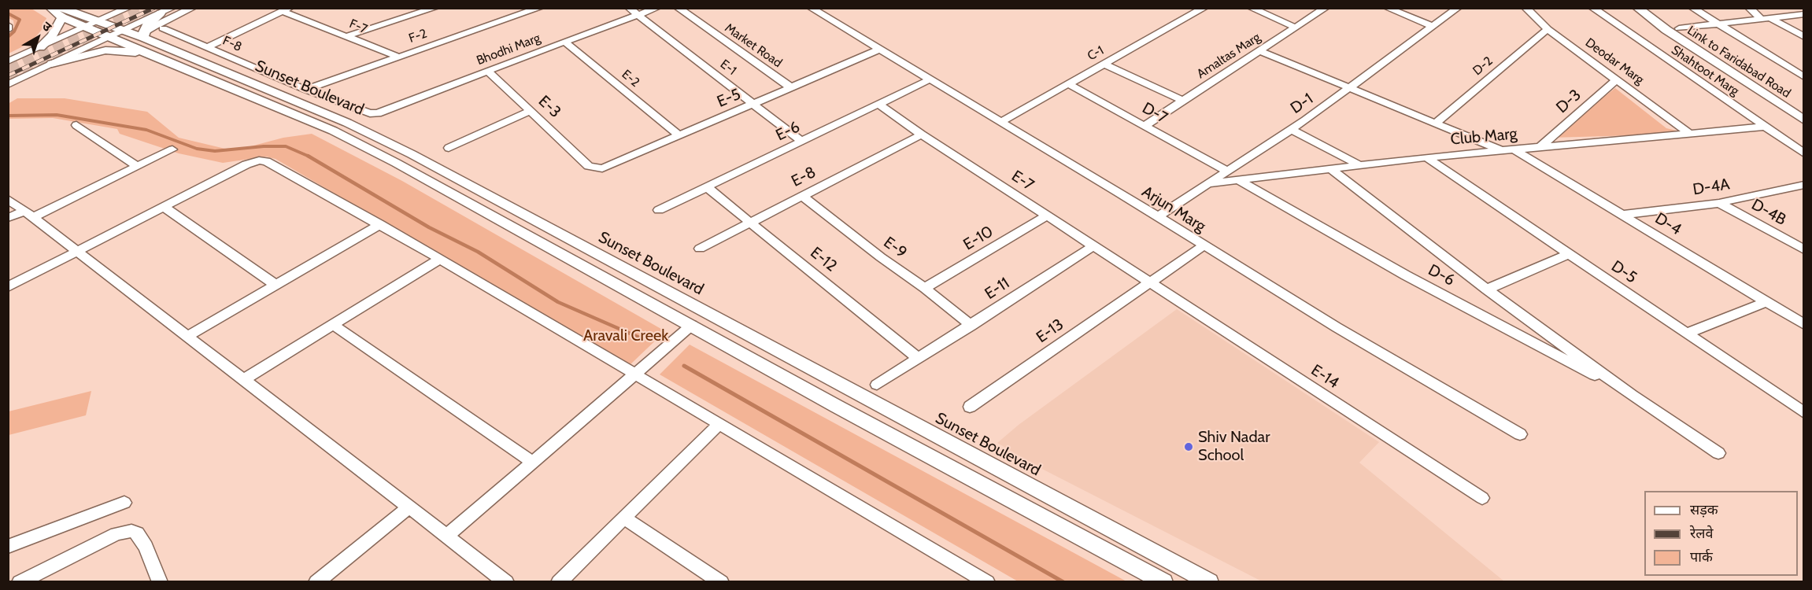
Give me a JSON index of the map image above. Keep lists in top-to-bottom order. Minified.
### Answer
{"streets":{"main road":["Link to Faridabad Road","Sunset Boulevard"],"street":["F-7","F-2","F-8","Market Road","Bhodhi Marg","C-1","Amaltas Marg","Deodar Marg","D-2","E-1","Shahtoot Marg","E-2","E-5","D-3","D-1","E-3","D-7","E-6","Club Marg","E-8","E-7","D-4A","Arjun Marg","D-4B","D-4","E-10","E-9","E-12","D-5","D-6","E-11","E-13","E-14"]},"crossings":[["F-7","F-2"],["F-2","F-8"],["F-8","Bhodhi Marg"],["Market Road","E-5"],["Bhodhi Marg","E-1"],["Bhodhi Marg","E-2"],["Bhodhi Marg","E-3"],["C-1","D-7"],["C-1","Arjun Marg"],["Amaltas Marg","D-7"],["Amaltas Marg","D-4"],["Deodar Marg","D-2"],["Deodar Marg","D-3"],["Deodar Marg","Club Marg"],["D-2","D-4"],["E-1","E-5"],["E-1","E-6"],["Shahtoot Marg","Club Marg"],["E-2","E-5"],["E-5","E-3"],["E-5","Arjun Marg"],["D-3","Club Marg"],["D-1","D-7"],["D-1","Club Marg"],["D-1","Arjun Marg"],["D-1","D-4"],["E-6","E-7"],["E-6","Arjun Marg"],["E-6","E-12"],["Club Marg","D-4"],["Club Marg","D-5"],["Club Marg","D-6"],["E-8","E-7"],["E-8","E-9"],["E-8","E-12"],["E-7","E-10"],["E-7","E-11"],["E-7","E-13"],["E-7","E-14"],["D-4A","D-4B"],["D-4A","D-4"],["Arjun Marg","E-13"],["E-10","E-9"],["E-9","E-11"],["E-12","E-11"],["E-13","E-14"]],"parks":["Aravali Creek"],"places":["Shiv Nadar School"],"legend":["सड़क","रेलवे","पार्क"],"north":"top right"}
